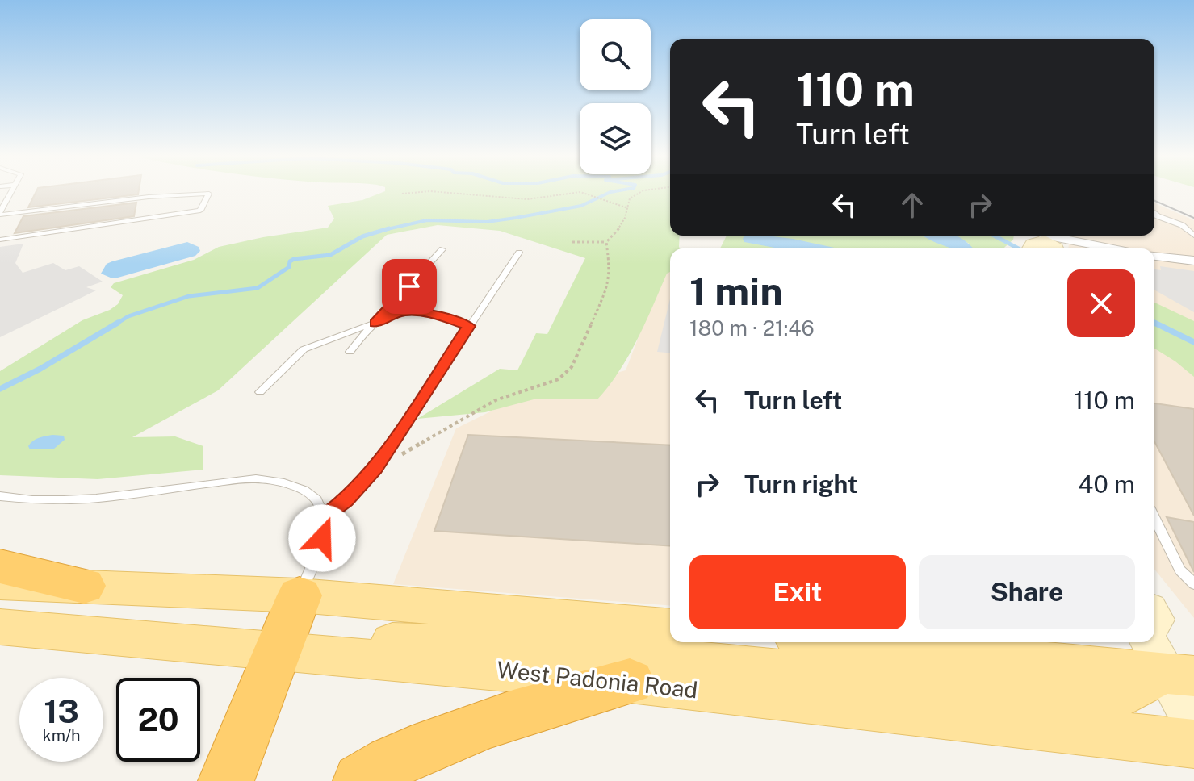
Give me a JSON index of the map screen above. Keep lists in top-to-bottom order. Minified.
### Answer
{"streets":{"main road":["West Padonia Road"]},"page":{"turn":["110 m","Turn left"],"heading":["1 min","180 m · 21:46"],"list":[{"name":"Turn left","value":"110 m"},{"name":"Turn right","value":"40 m"}],"buttons":["Exit","Share"],"speed":"13 km/h","limit":"20"}}
